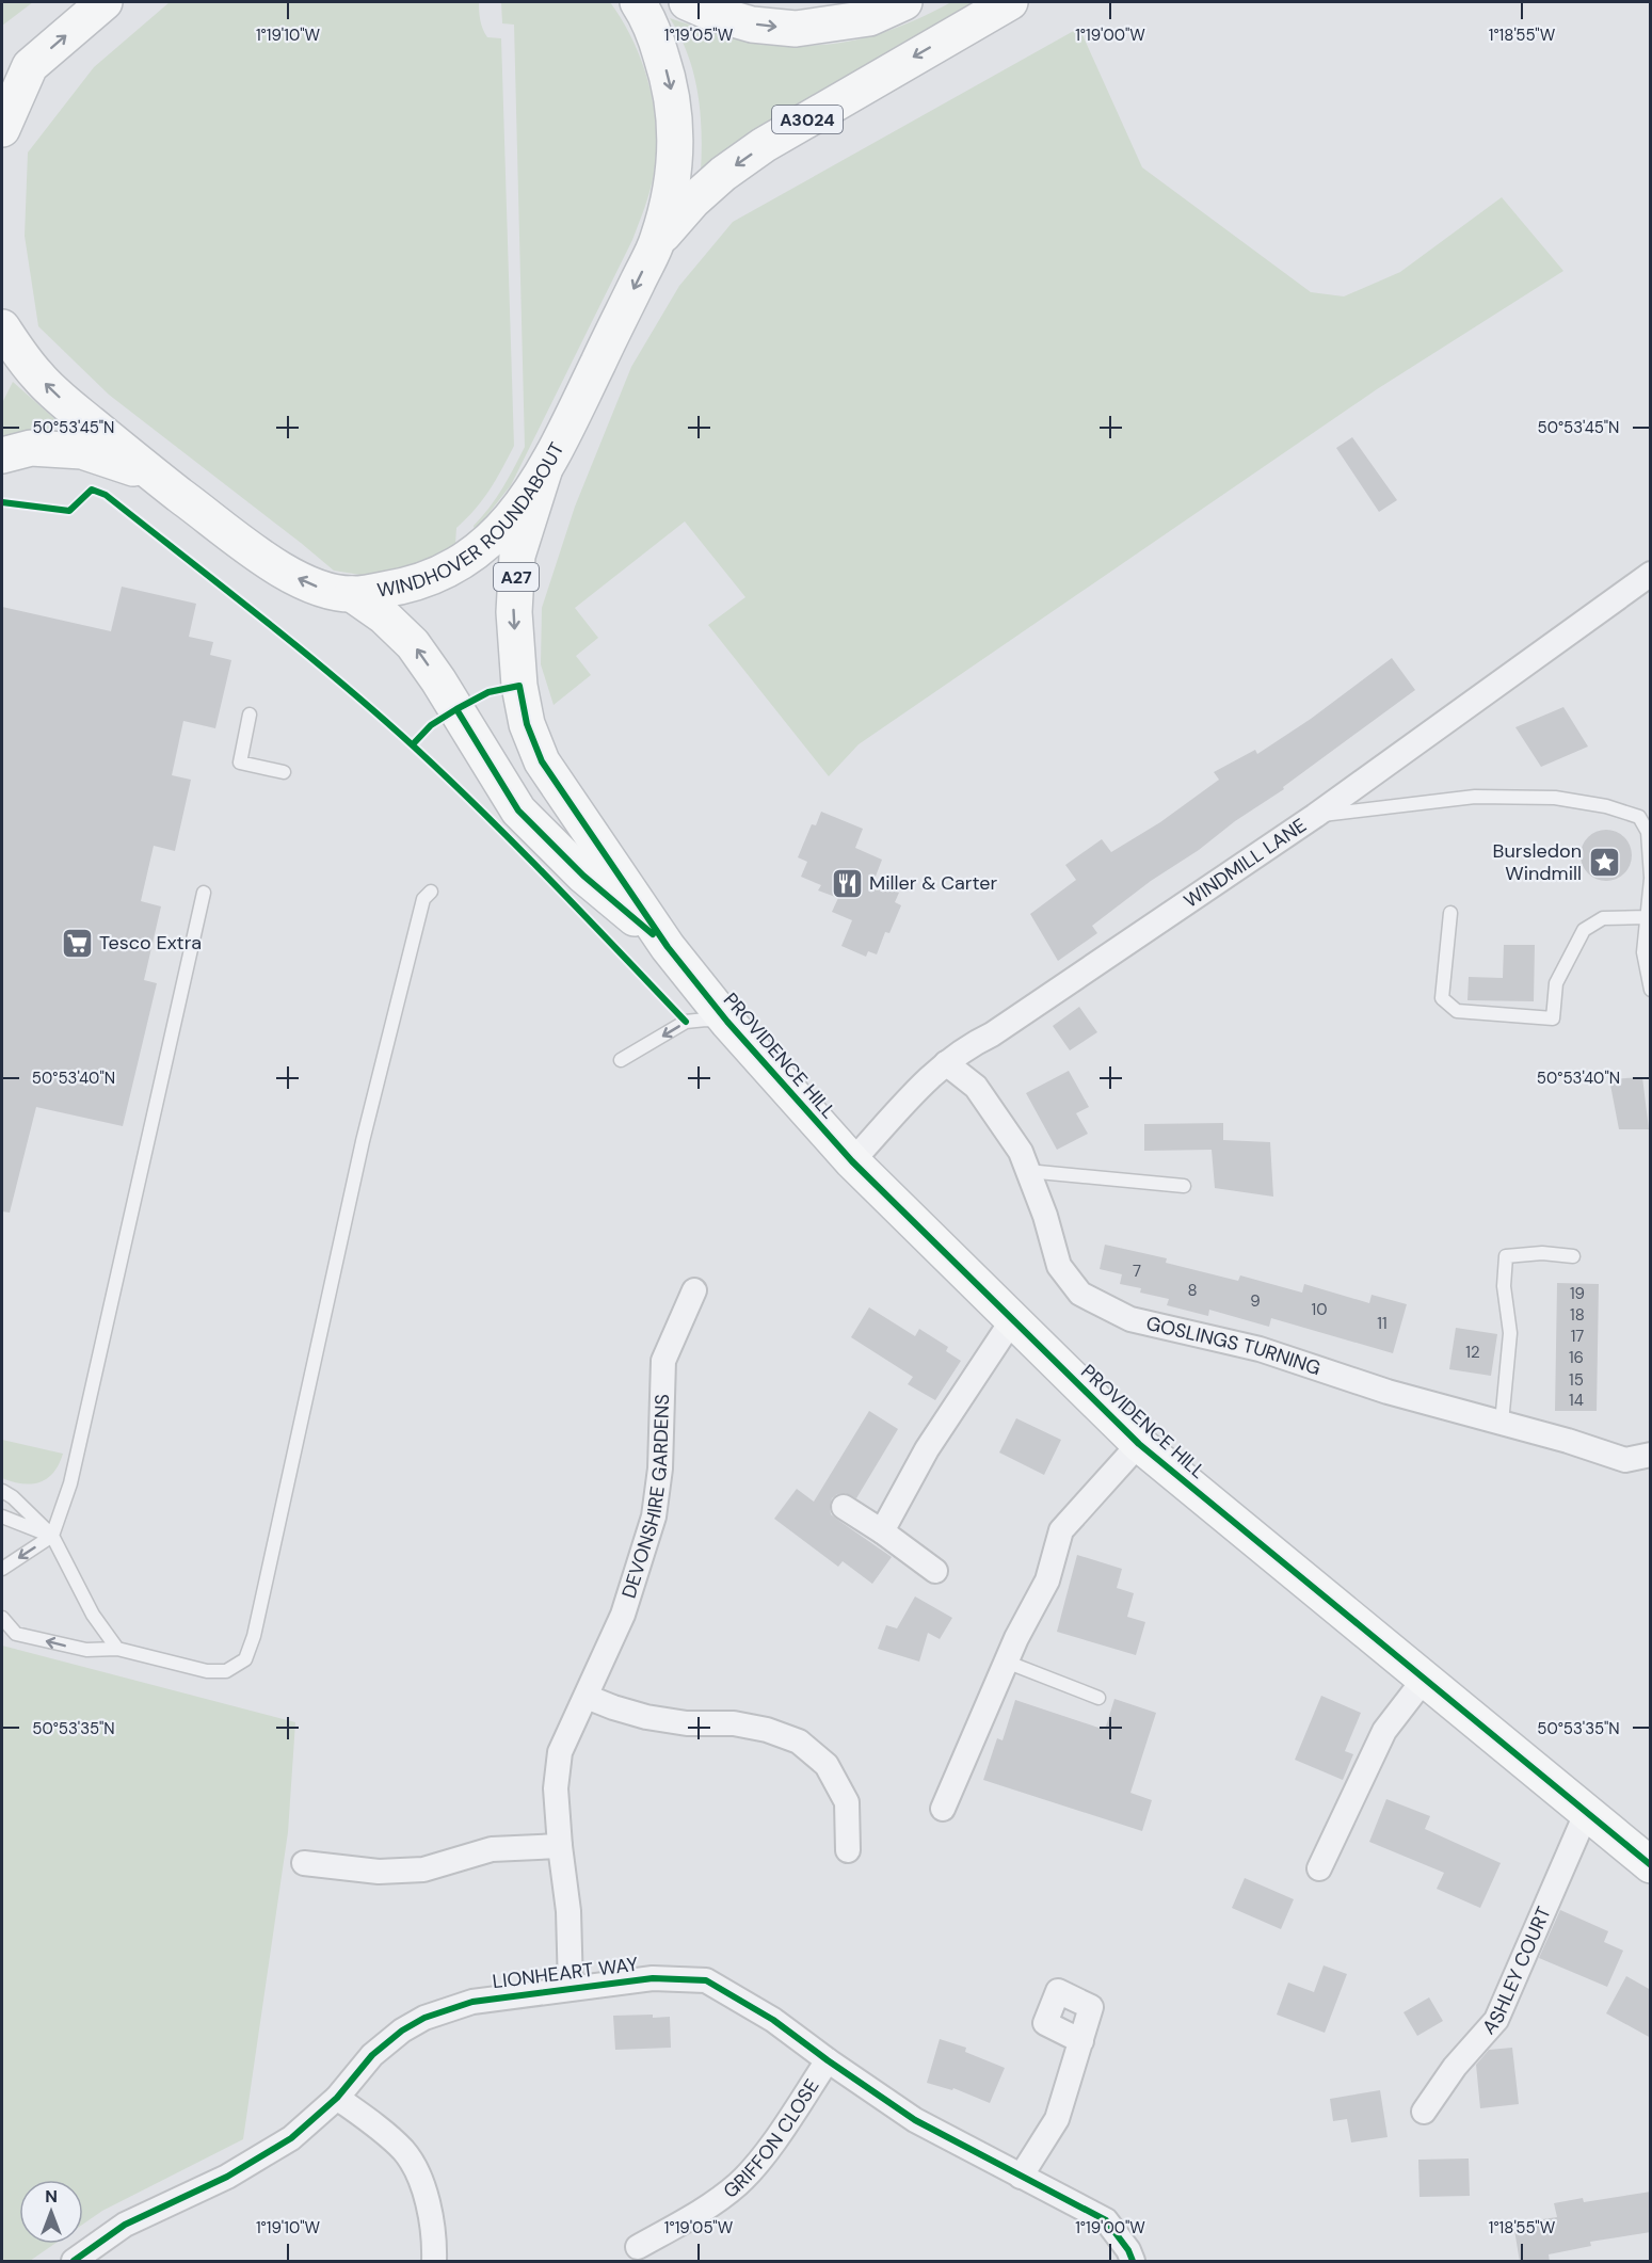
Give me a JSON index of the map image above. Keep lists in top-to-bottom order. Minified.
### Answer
{"streets":{"main road":["A3024","WINDHOVER ROUNDABOUT","A27","PROVIDENCE HILL"],"street":["WINDMILL LANE","GOSLINGS TURNING","DEVONSHIRE GARDENS","ASHLEY COURT","LIONHEART WAY","GRIFFON CLOSE"]},"crossings":[["A3024","WINDHOVER ROUNDABOUT"],["WINDHOVER ROUNDABOUT","PROVIDENCE HILL"],["WINDMILL LANE","PROVIDENCE HILL"],["WINDMILL LANE","GOSLINGS TURNING"],["PROVIDENCE HILL","ASHLEY COURT"],["DEVONSHIRE GARDENS","LIONHEART WAY"],["LIONHEART WAY","GRIFFON CLOSE"]],"places":{"place":["Bursledon Windmill"],"restaurant":["Miller & Carter"],"supermarket":["Tesco Extra"]},"house_numbers":["7","8","19","9","10","18","11","17","12","16","15","14"],"north":"top","coordinates":["1°19'10\"W","1°19'05\"W","1°19'00\"W","1°18'55\"W","50°53'45\"N","50°53'40\"N","50°53'35\"N"]}
